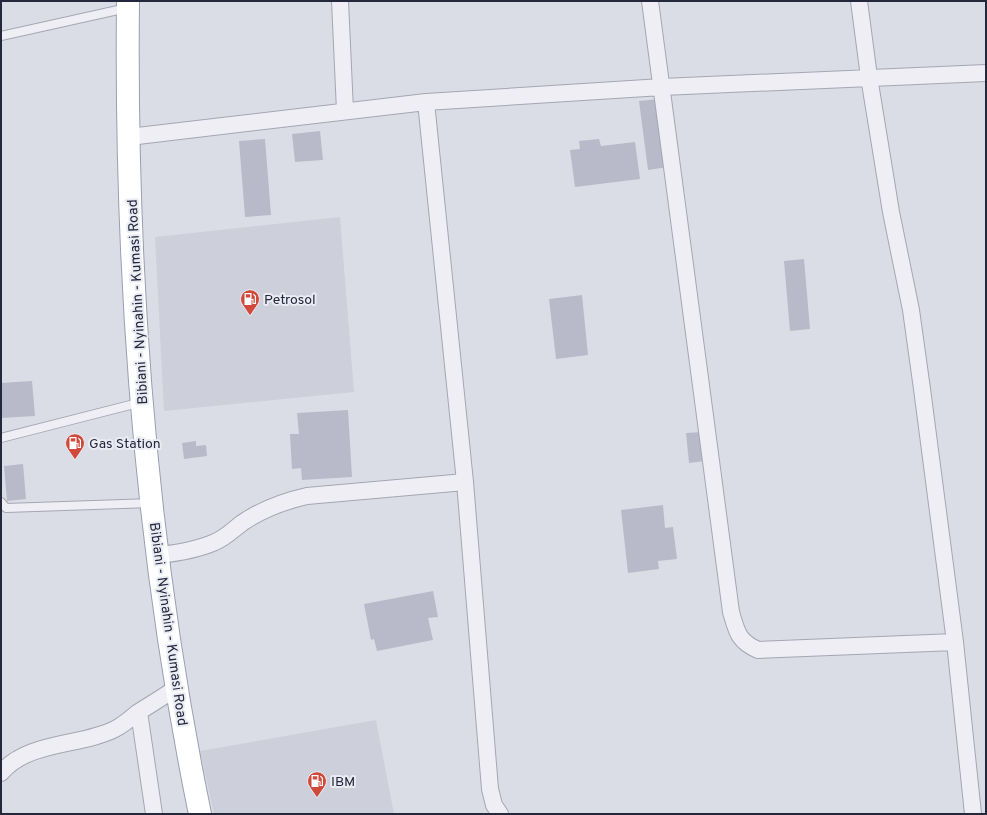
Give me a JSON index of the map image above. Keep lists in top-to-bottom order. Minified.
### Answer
{"streets":{"main road":["Bibiani - Nyinahin - Kumasi Road"]},"places":{"fuel station":["Petrosol","Gas Station","IBM"]}}
